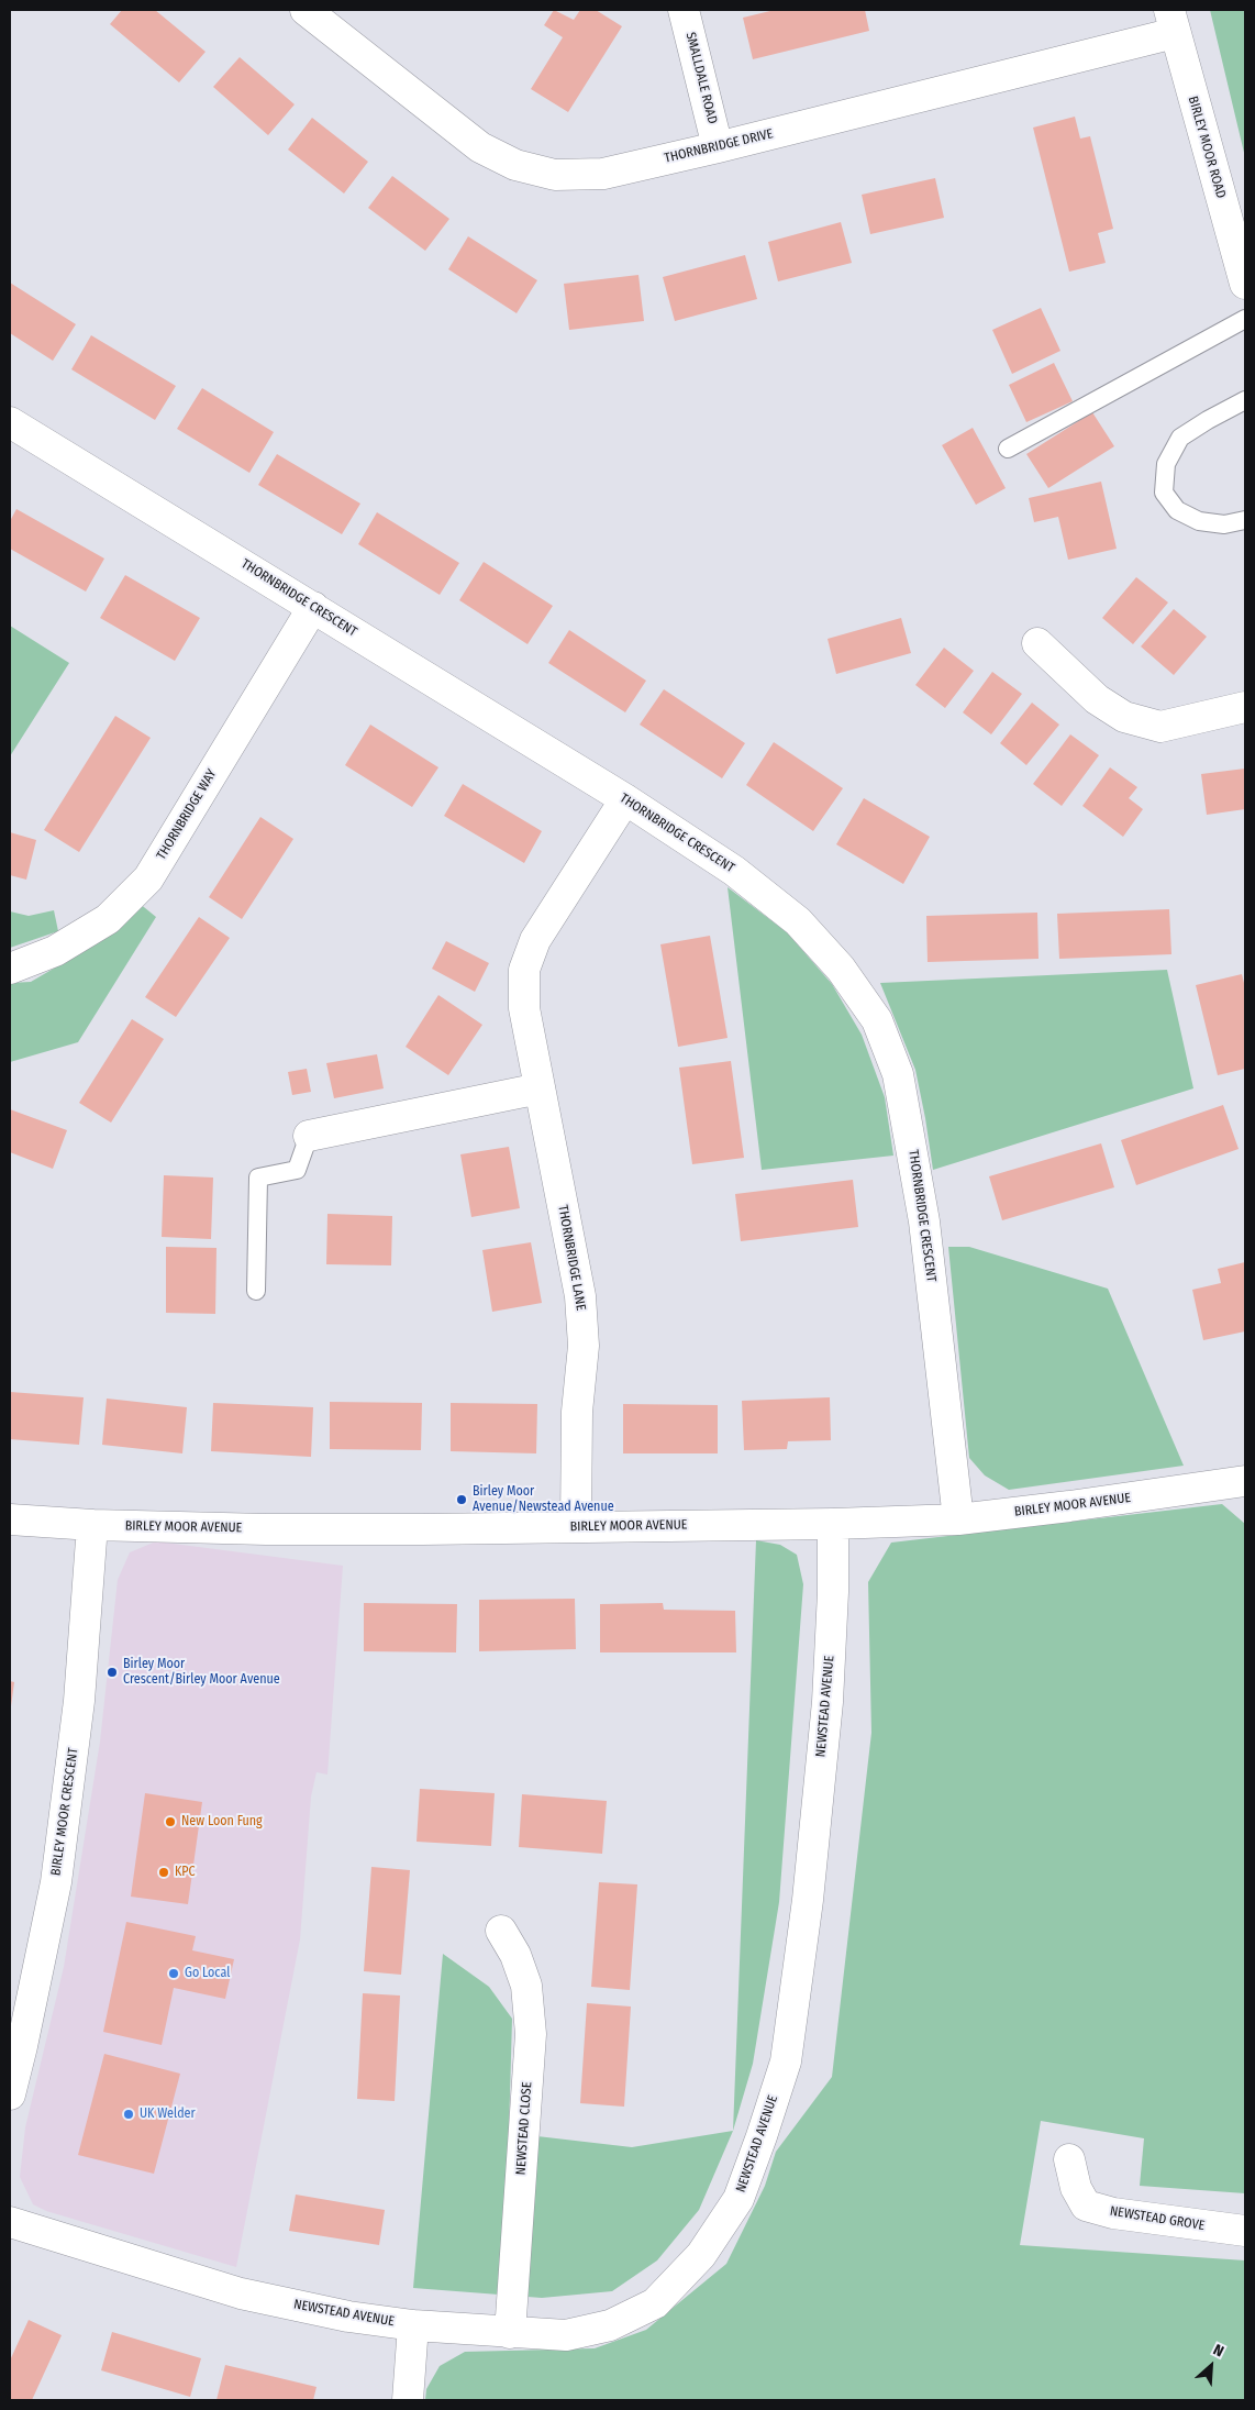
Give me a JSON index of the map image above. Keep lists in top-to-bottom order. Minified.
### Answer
{"streets":{"street":["SMALLDALE ROAD","THORNBRIDGE DRIVE","BIRLEY MOOR ROAD","THORNBRIDGE CRESCENT","THORNBRIDGE WAY","THORNBRIDGE LANE","BIRLEY MOOR AVENUE","NEWSTEAD AVENUE","BIRLEY MOOR CRESCENT","NEWSTEAD CLOSE","NEWSTEAD GROVE"]},"crossings":[["SMALLDALE ROAD","THORNBRIDGE DRIVE"],["THORNBRIDGE DRIVE","BIRLEY MOOR ROAD"],["THORNBRIDGE CRESCENT","THORNBRIDGE WAY"],["THORNBRIDGE CRESCENT","THORNBRIDGE LANE"],["THORNBRIDGE CRESCENT","BIRLEY MOOR AVENUE"],["THORNBRIDGE LANE","BIRLEY MOOR AVENUE"],["BIRLEY MOOR AVENUE","NEWSTEAD AVENUE"],["BIRLEY MOOR AVENUE","BIRLEY MOOR CRESCENT"],["NEWSTEAD AVENUE","NEWSTEAD CLOSE"]],"places":["Birley Moor Avenue/Newstead Avenue","Birley Moor Crescent/Birley Moor Avenue","New Loon Fung","KPC","Go Local","UK Welder"],"north":"top right"}
